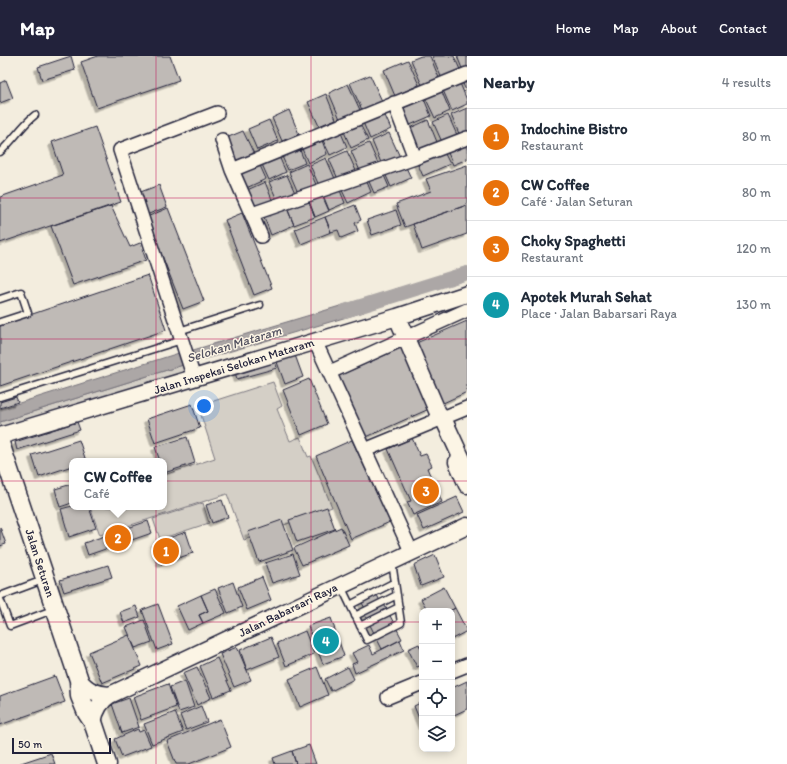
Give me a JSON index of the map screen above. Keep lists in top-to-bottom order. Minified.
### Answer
{"streets":{"main road":["Jalan Seturan"],"street":["Jalan Inspeksi Selokan Mataram","Jalan Babarsari Raya"]},"crossings":[["Jalan Inspeksi Selokan Mataram","Jalan Seturan"]],"water":["Selokan Mataram"],"scale_bar":"50 m","page":{"header":"Map","nav":["Home","Map","About","Contact"],"heading":["Nearby","4 results"],"list":[{"mark":"1","name":"Indochine Bistro","note":"Restaurant","value":"80 m"},{"mark":"2","name":"CW Coffee","note":"Café · Jalan Seturan","value":"80 m"},{"mark":"3","name":"Choky Spaghetti","note":"Restaurant","value":"120 m"},{"mark":"4","name":"Apotek Murah Sehat","note":"Place · Jalan Babarsari Raya","value":"130 m"}],"popup":["CW Coffee","Café"],"pins":["3","2","1","4"],"map_buttons":["+","−"],"scale":"50 m"}}
